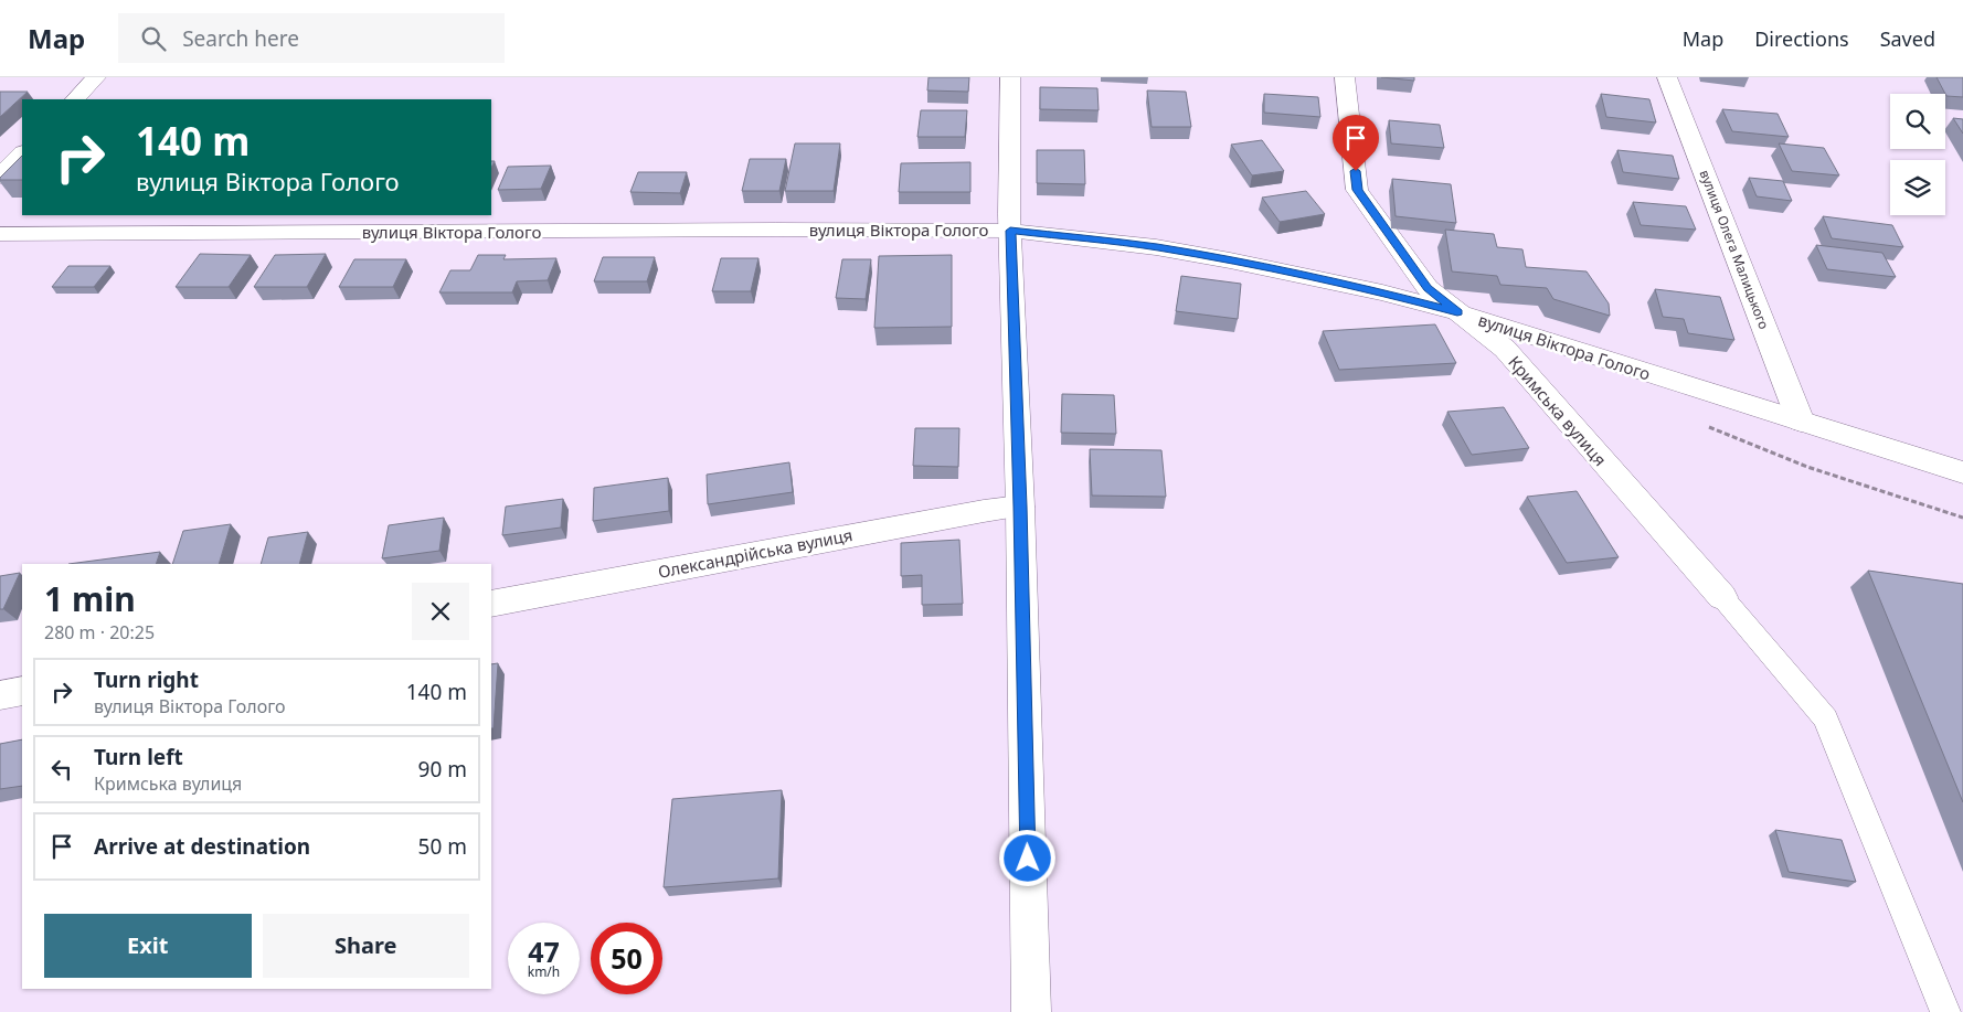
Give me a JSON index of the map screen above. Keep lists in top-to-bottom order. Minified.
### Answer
{"streets":{"main road":["вулиця Віктора Голого","вулиця Олега Малицького","Кримська вулиця","Олександрійська вулиця"]},"crossings":[["вулиця Віктора Голого","вулиця Олега Малицького"],["вулиця Віктора Голого","Кримська вулиця"]],"page":{"header":"Map","search":"Search here","nav":["Map","Directions","Saved"],"turn":["140 m","вулиця Віктора Голого"],"heading":["1 min","280 m · 20:25"],"list":[{"name":"Turn right","note":"вулиця Віктора Голого","value":"140 m"},{"name":"Turn left","note":"Кримська вулиця","value":"90 m"},{"name":"Arrive at destination","value":"50 m"}],"buttons":["Exit","Share"],"speed":"47 km/h","limit":"50"}}
